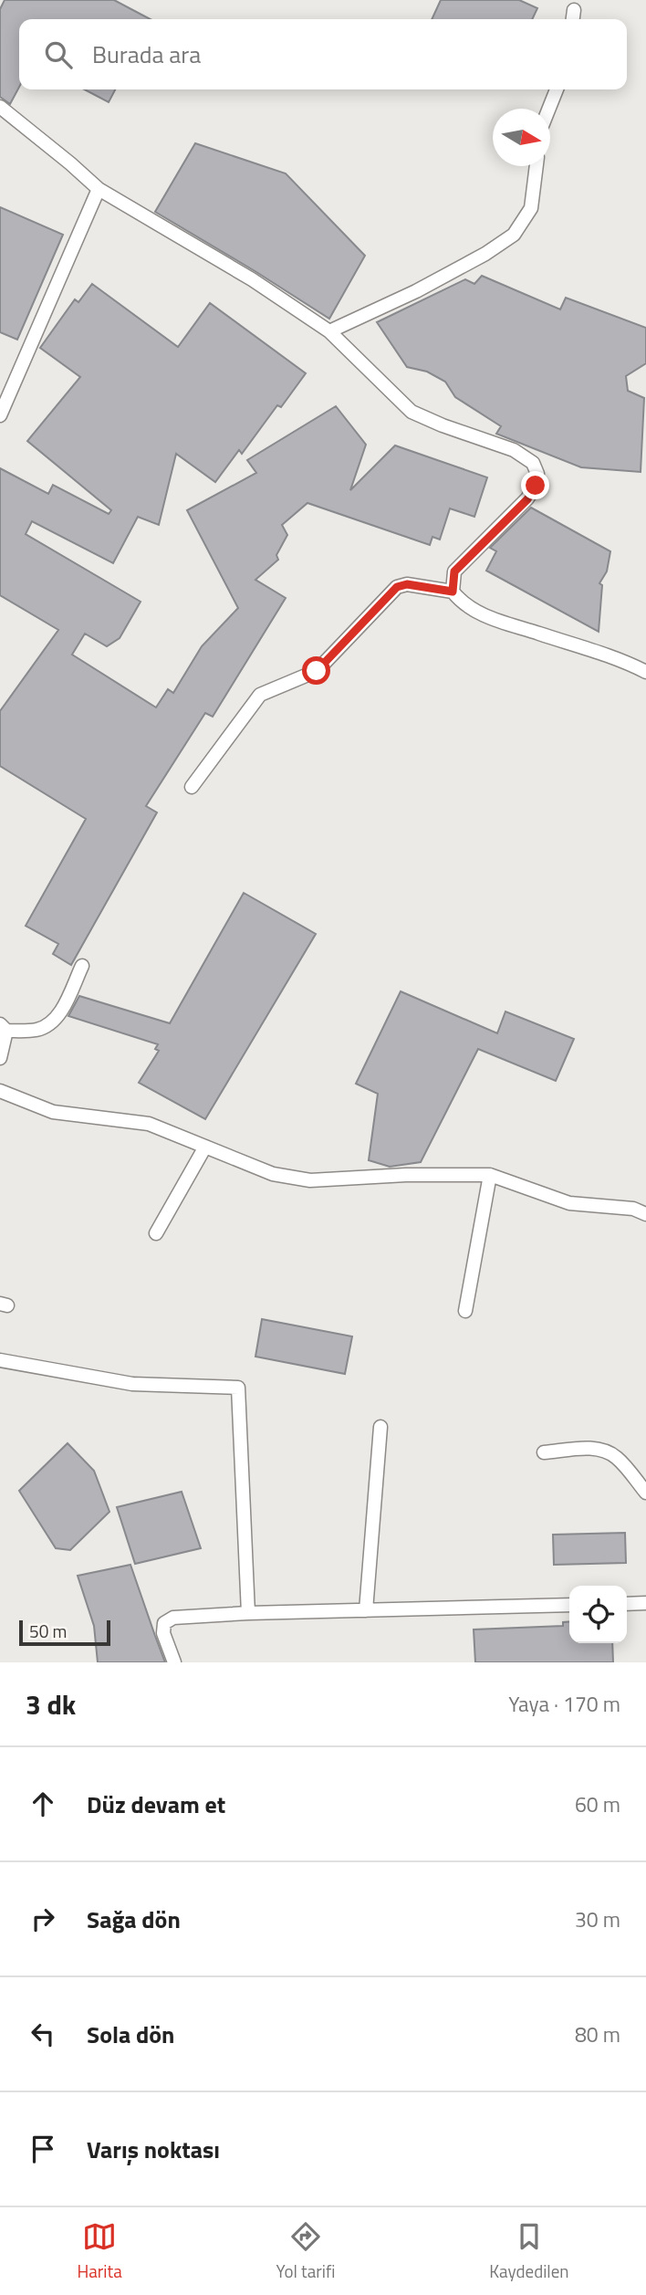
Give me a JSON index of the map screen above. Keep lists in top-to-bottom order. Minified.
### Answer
{"scale_bar":"50 m","north":"right","page":{"search":"Burada ara","scale":"50 m","heading":["3 dk","Yaya · 170 m"],"list":[["Düz devam et","60 m"],["Sağa dön","30 m"],["Sola dön","80 m"],"Varış noktası"],"nav":["Harita","Yol tarifi","Kaydedilen"]}}
